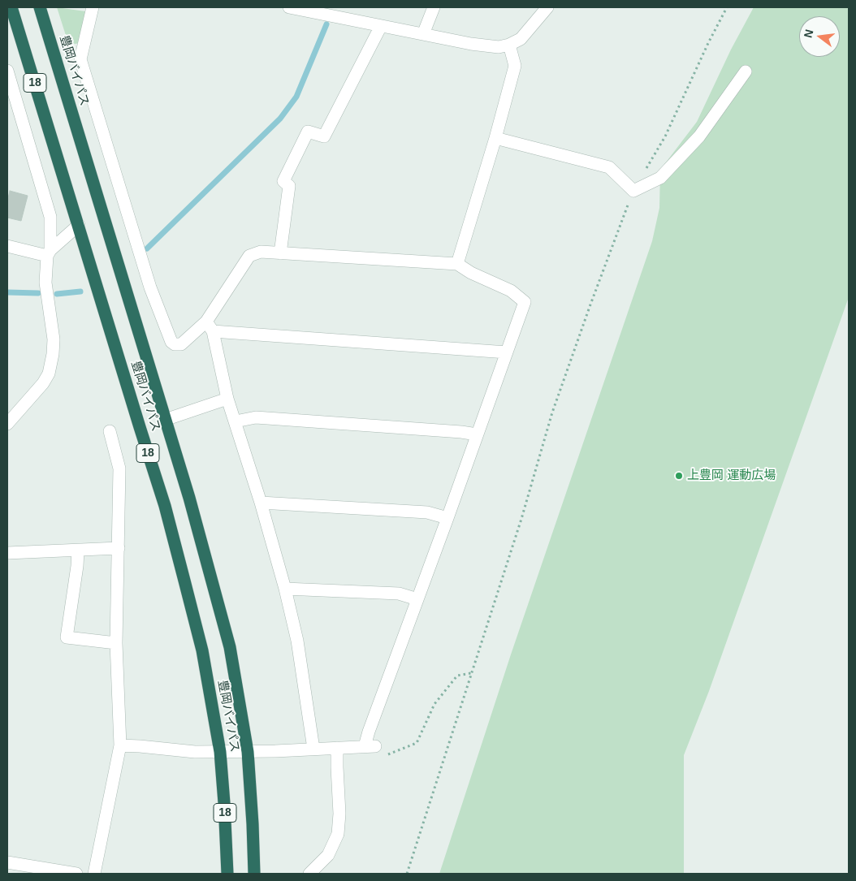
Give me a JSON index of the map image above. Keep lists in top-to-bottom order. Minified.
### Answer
{"streets":{"highway":["豊岡バイパス","18"]},"places":["上豊岡 運動広場"],"north":"left"}
